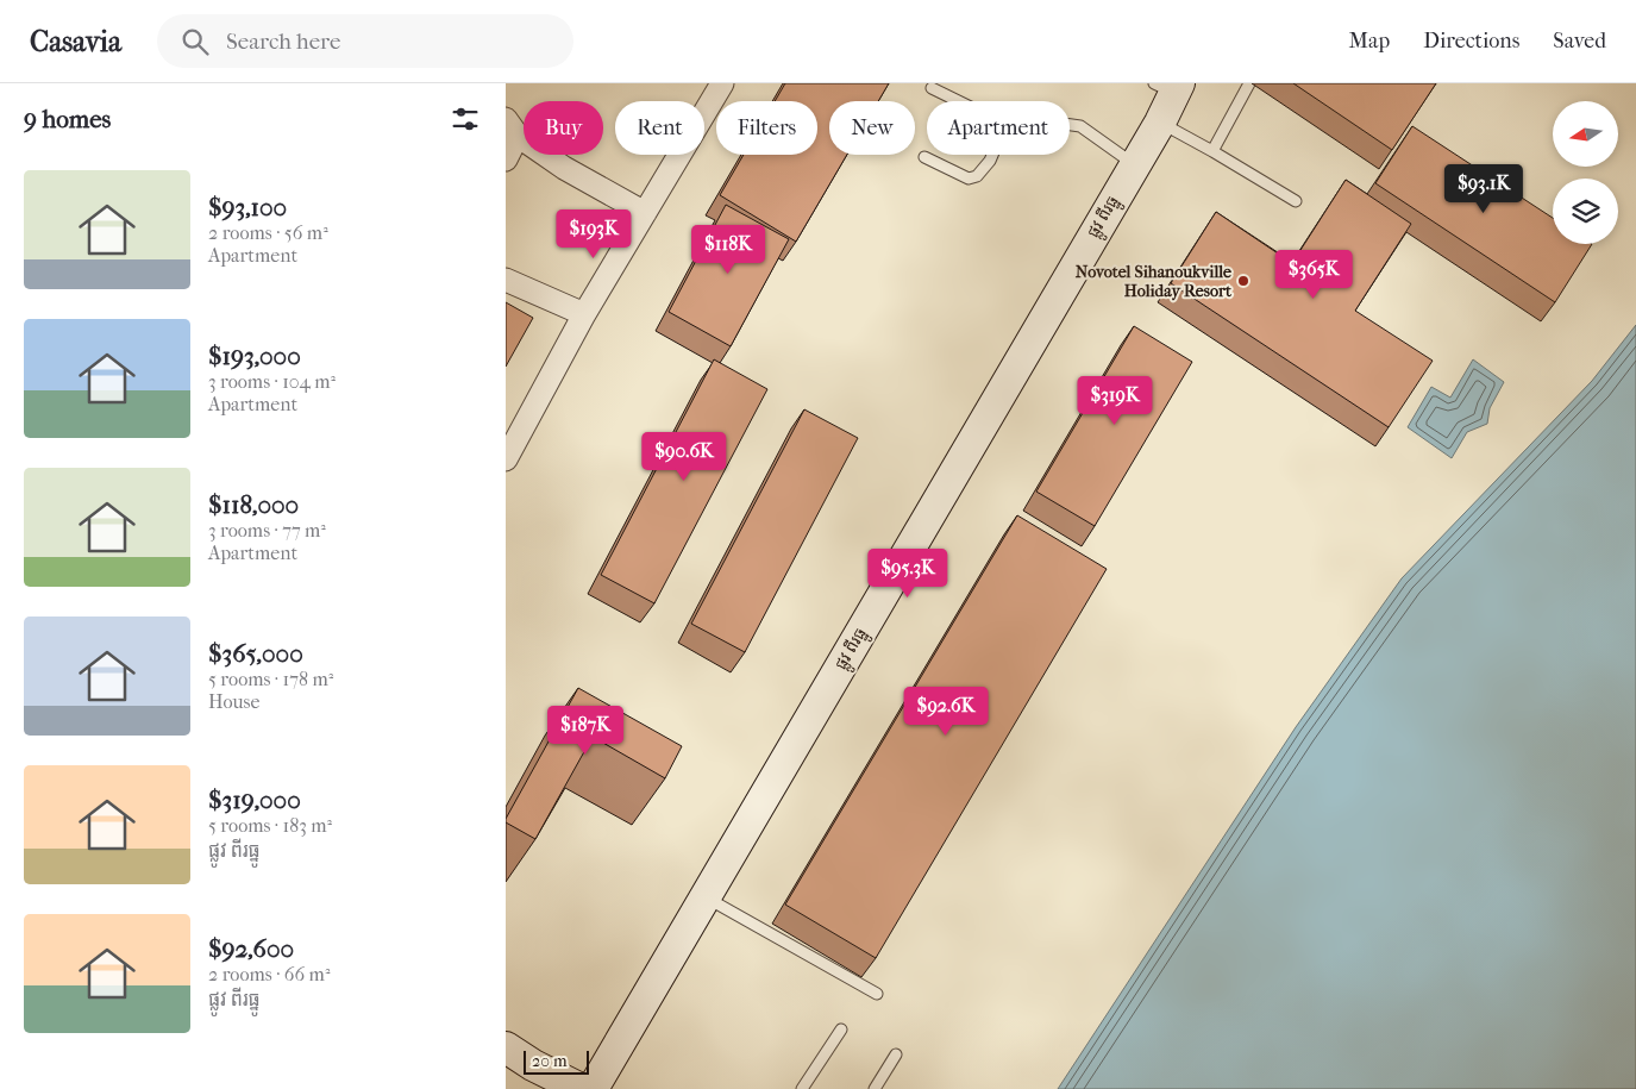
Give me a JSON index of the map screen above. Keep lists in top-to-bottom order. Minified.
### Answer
{"streets":{"main road":["ផ្លូវ ពីរធ្នូ"]},"places":["Novotel Sihanoukville Holiday Resort"],"scale_bar":"20 m","north":"left","page":{"header":"Casavia","search":"Search here","nav":["Map","Directions","Saved"],"heading":"9 homes","chip":["Buy","Rent","Filters","New","Apartment"],"list":[{"name":"$93,100","note":"2 rooms · 56 m² · Apartment"},{"name":"$193,000","note":"3 rooms · 104 m² · Apartment"},{"name":"$118,000","note":"3 rooms · 77 m² · Apartment"},{"name":"$365,000","note":"5 rooms · 178 m² · House"},{"name":"$319,000","note":"5 rooms · 183 m² · ផ្លូវ ពីរធ្នូ"},{"name":"$92,600","note":"2 rooms · 66 m² · ផ្លូវ ពីរធ្នូ"}],"price":["$93.1K","$193K","$118K","$365K","$319K","$90.6K","$95.3K","$92.6K","$187K"],"scale":"20 m"}}
